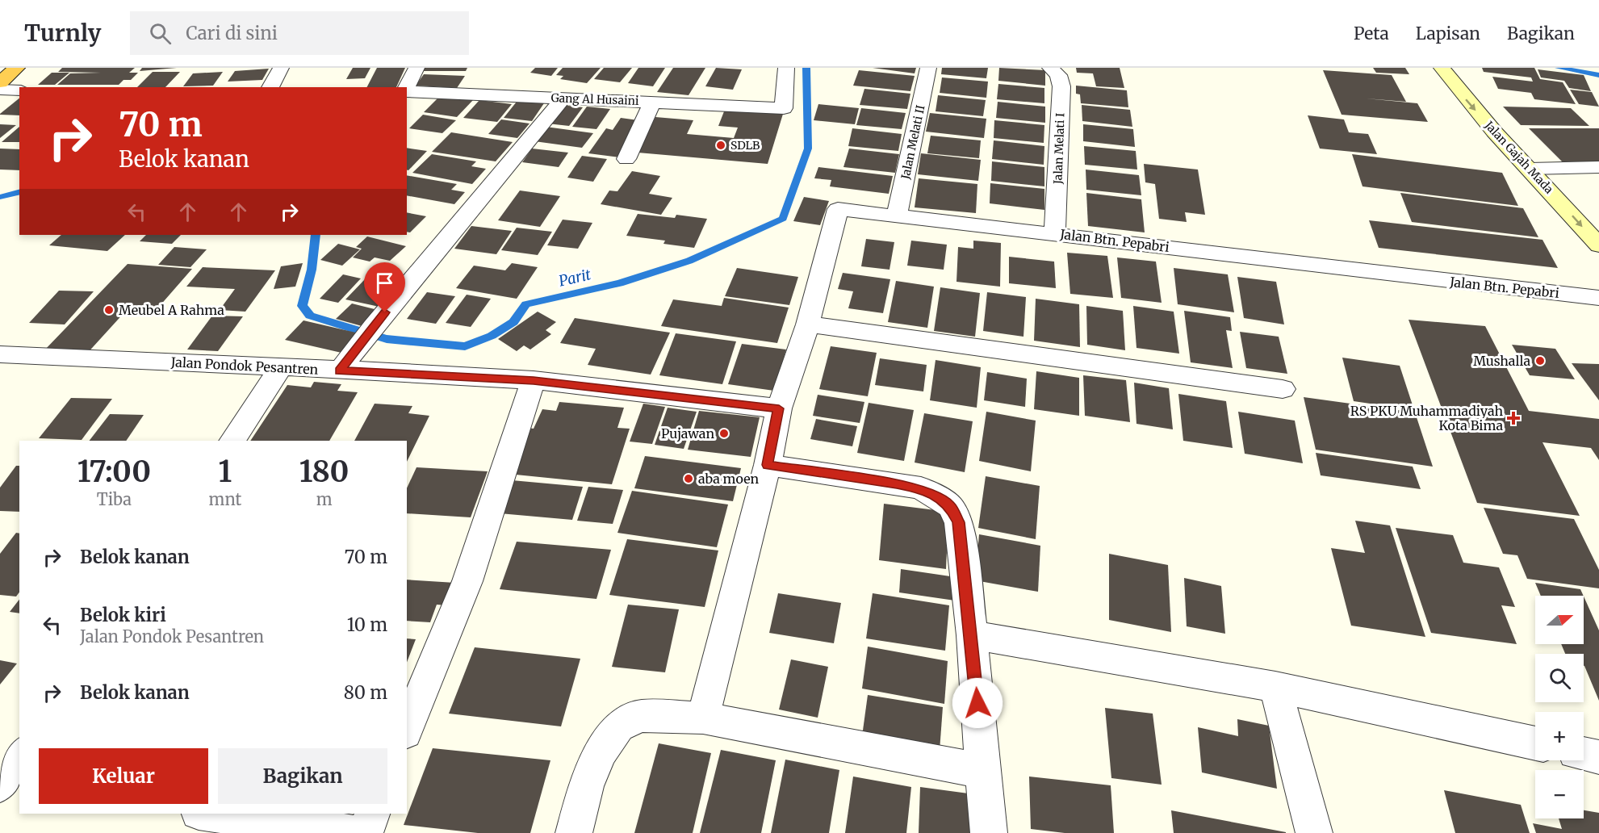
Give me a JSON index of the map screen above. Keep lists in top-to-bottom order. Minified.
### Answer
{"streets":{"main road":["Jalan Gajah Mada"],"street":["Gang Al Husaini","Jalan Melati II","Jalan Melati I","Jalan Btn. Pepabri","Jalan Pondok Pesantren"]},"crossings":[["Jalan Melati II","Jalan Btn. Pepabri"],["Jalan Melati I","Jalan Btn. Pepabri"],["Jalan Btn. Pepabri","Jalan Pondok Pesantren"]],"one_way":["Jalan Gajah Mada"],"water":["Parit"],"places":{"other":["SDLB","Meubel A Rahma","Mushalla","Pujawan","aba moen"],"health":["RS PKU Muhammadiyah Kota Bima"]},"north":"right","page":{"header":"Turnly","search":"Cari di sini","nav":["Peta","Lapisan","Bagikan"],"turn":["70 m","Belok kanan"],"eta":["17:00","Tiba","1","mnt","180","m"],"list":[{"name":"Belok kanan","value":"70 m"},{"name":"Belok kiri","note":"Jalan Pondok Pesantren","value":"10 m"},{"name":"Belok kanan","value":"80 m"}],"map_buttons":["+","−"],"buttons":["Keluar","Bagikan"]}}
